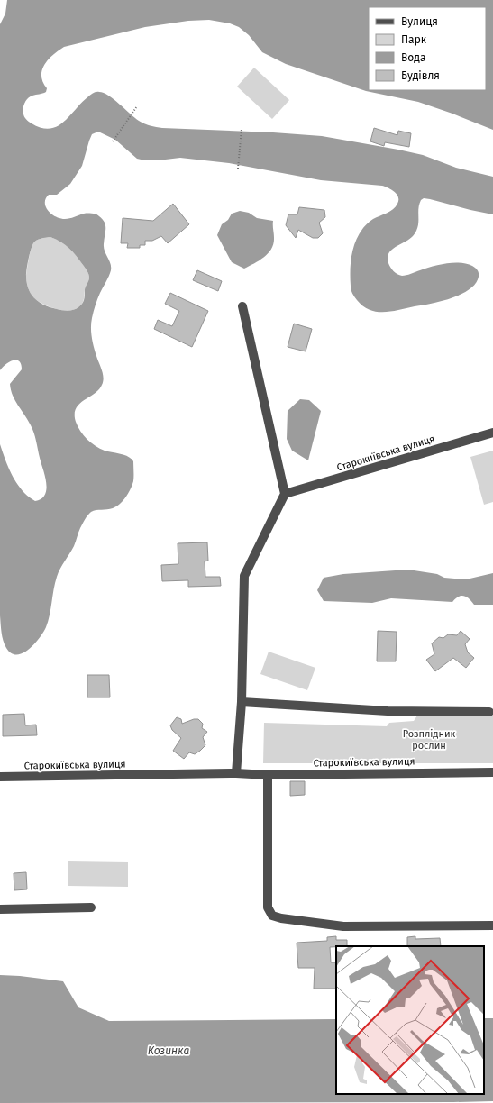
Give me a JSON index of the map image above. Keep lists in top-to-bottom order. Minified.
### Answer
{"streets":{"street":["Старокиївська вулиця"]},"water":["Козинка"],"parks":["Розплідник рослин"],"legend":["Вулиця","Парк","Вода","Будівля"]}
